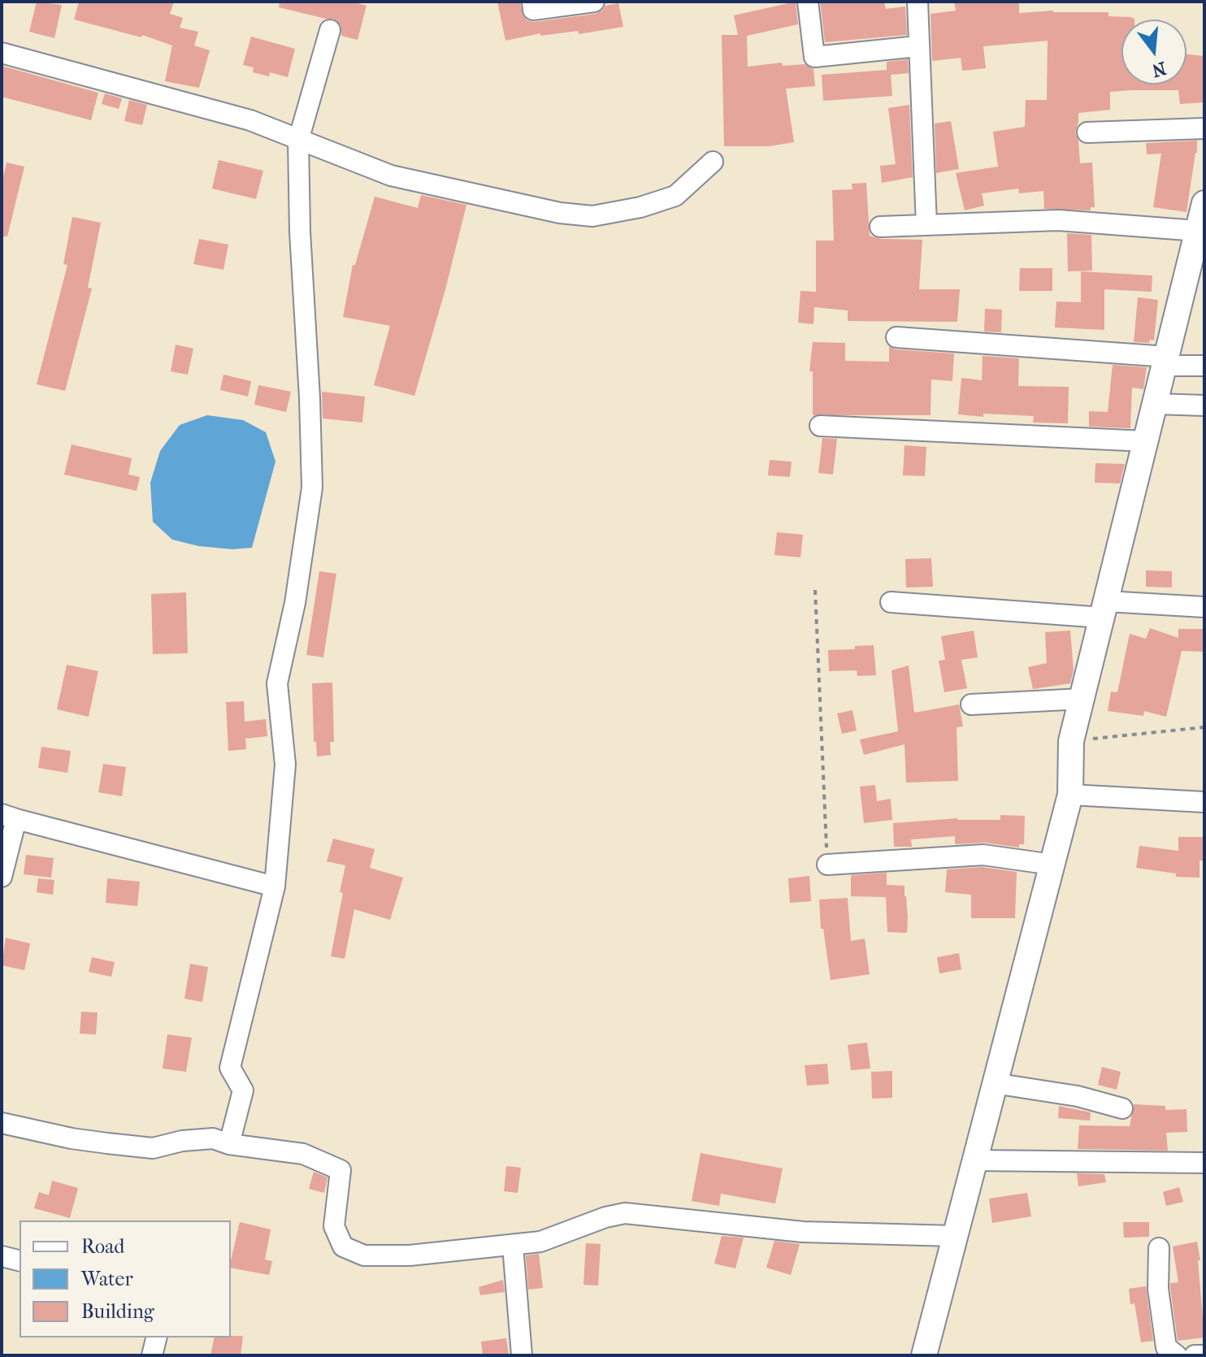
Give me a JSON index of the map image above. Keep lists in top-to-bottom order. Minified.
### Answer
{"legend":["Road","Water","Building"],"north":"bottom"}
